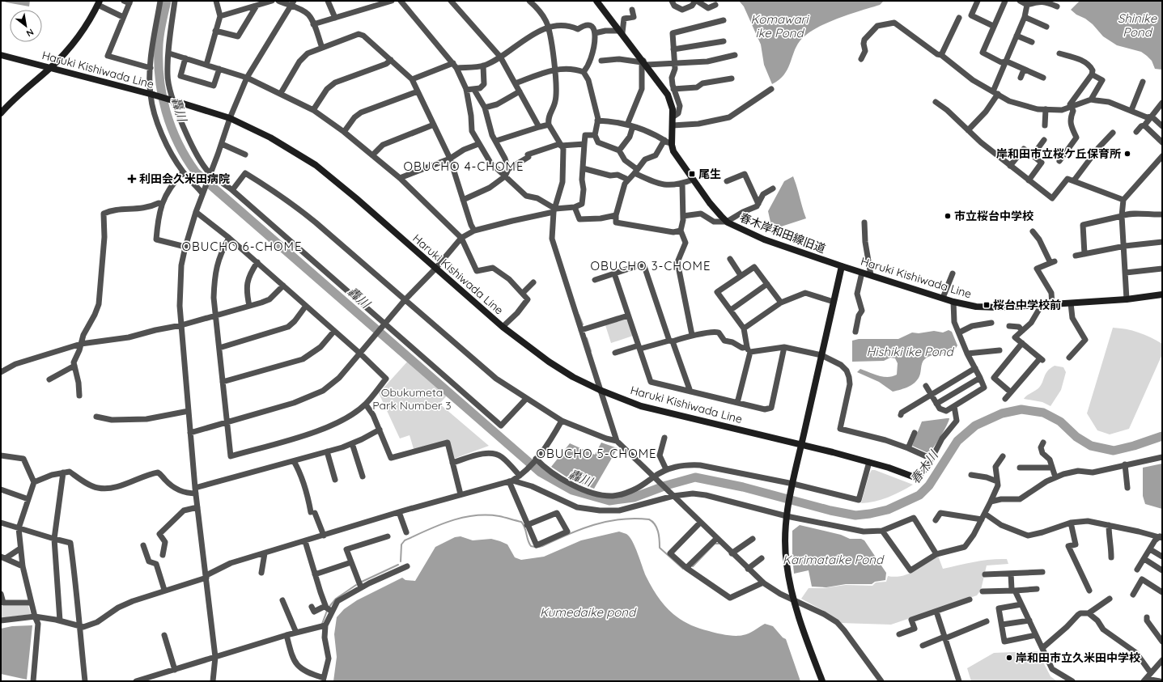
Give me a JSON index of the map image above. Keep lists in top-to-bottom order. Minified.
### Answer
{"streets":{"main road":["Haruki Kishiwada Line","春木岸和田線旧道"]},"crossings":[["Haruki Kishiwada Line","春木岸和田線旧道"]],"districts":["OBUCHO 4-CHOME","OBUCHO 6-CHOME","OBUCHO 3-CHOME","OBUCHO 5-CHOME"],"water":["Shinike Pond","Komawari ike Pond","轟川","Hishiki ike Pond","春木川","Karimataike Pond","Kumedaike pond"],"parks":["Obukumeta Park Number 3"],"places":{"other":["岸和田市立桜ケ丘保育所","市立桜台中学校","岸和田市立久米田中学校"],"transit":["尾生","桜台中学校前"],"health":["利田会久米田病院"]},"north":"bottom right"}
